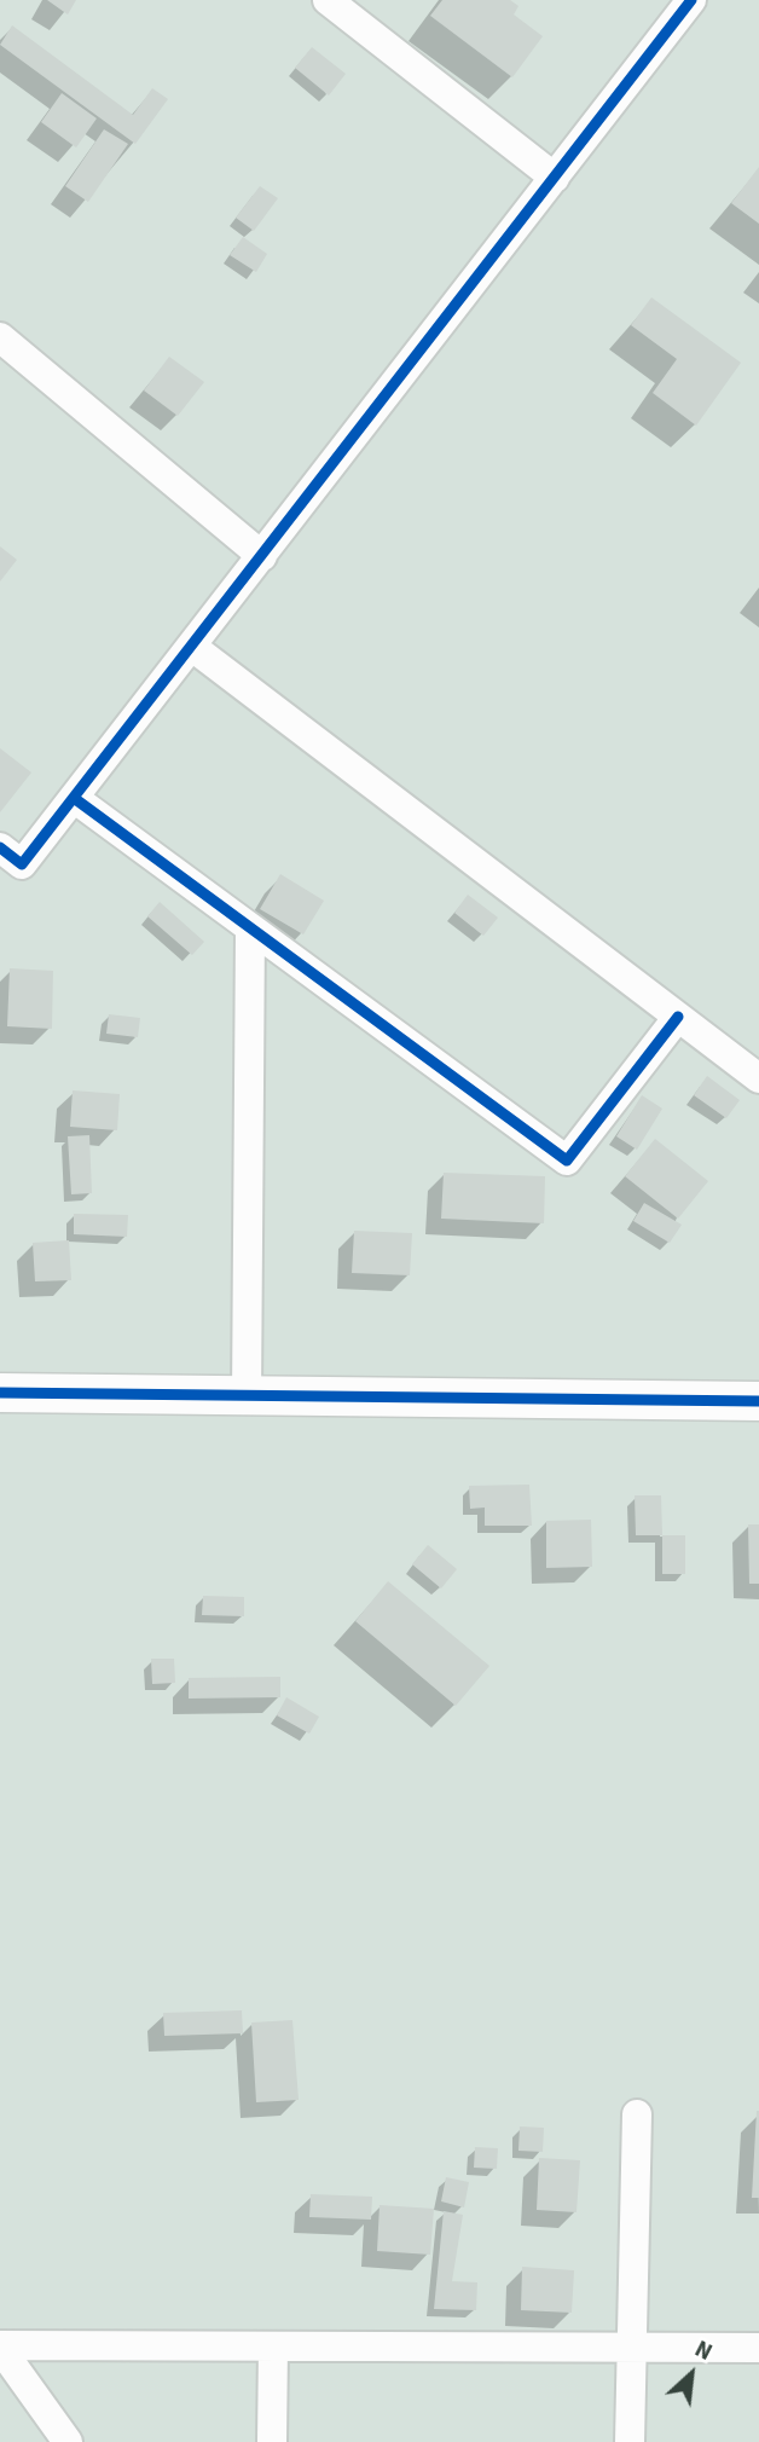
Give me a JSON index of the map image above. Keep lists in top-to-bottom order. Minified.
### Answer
{"north":"top right"}
